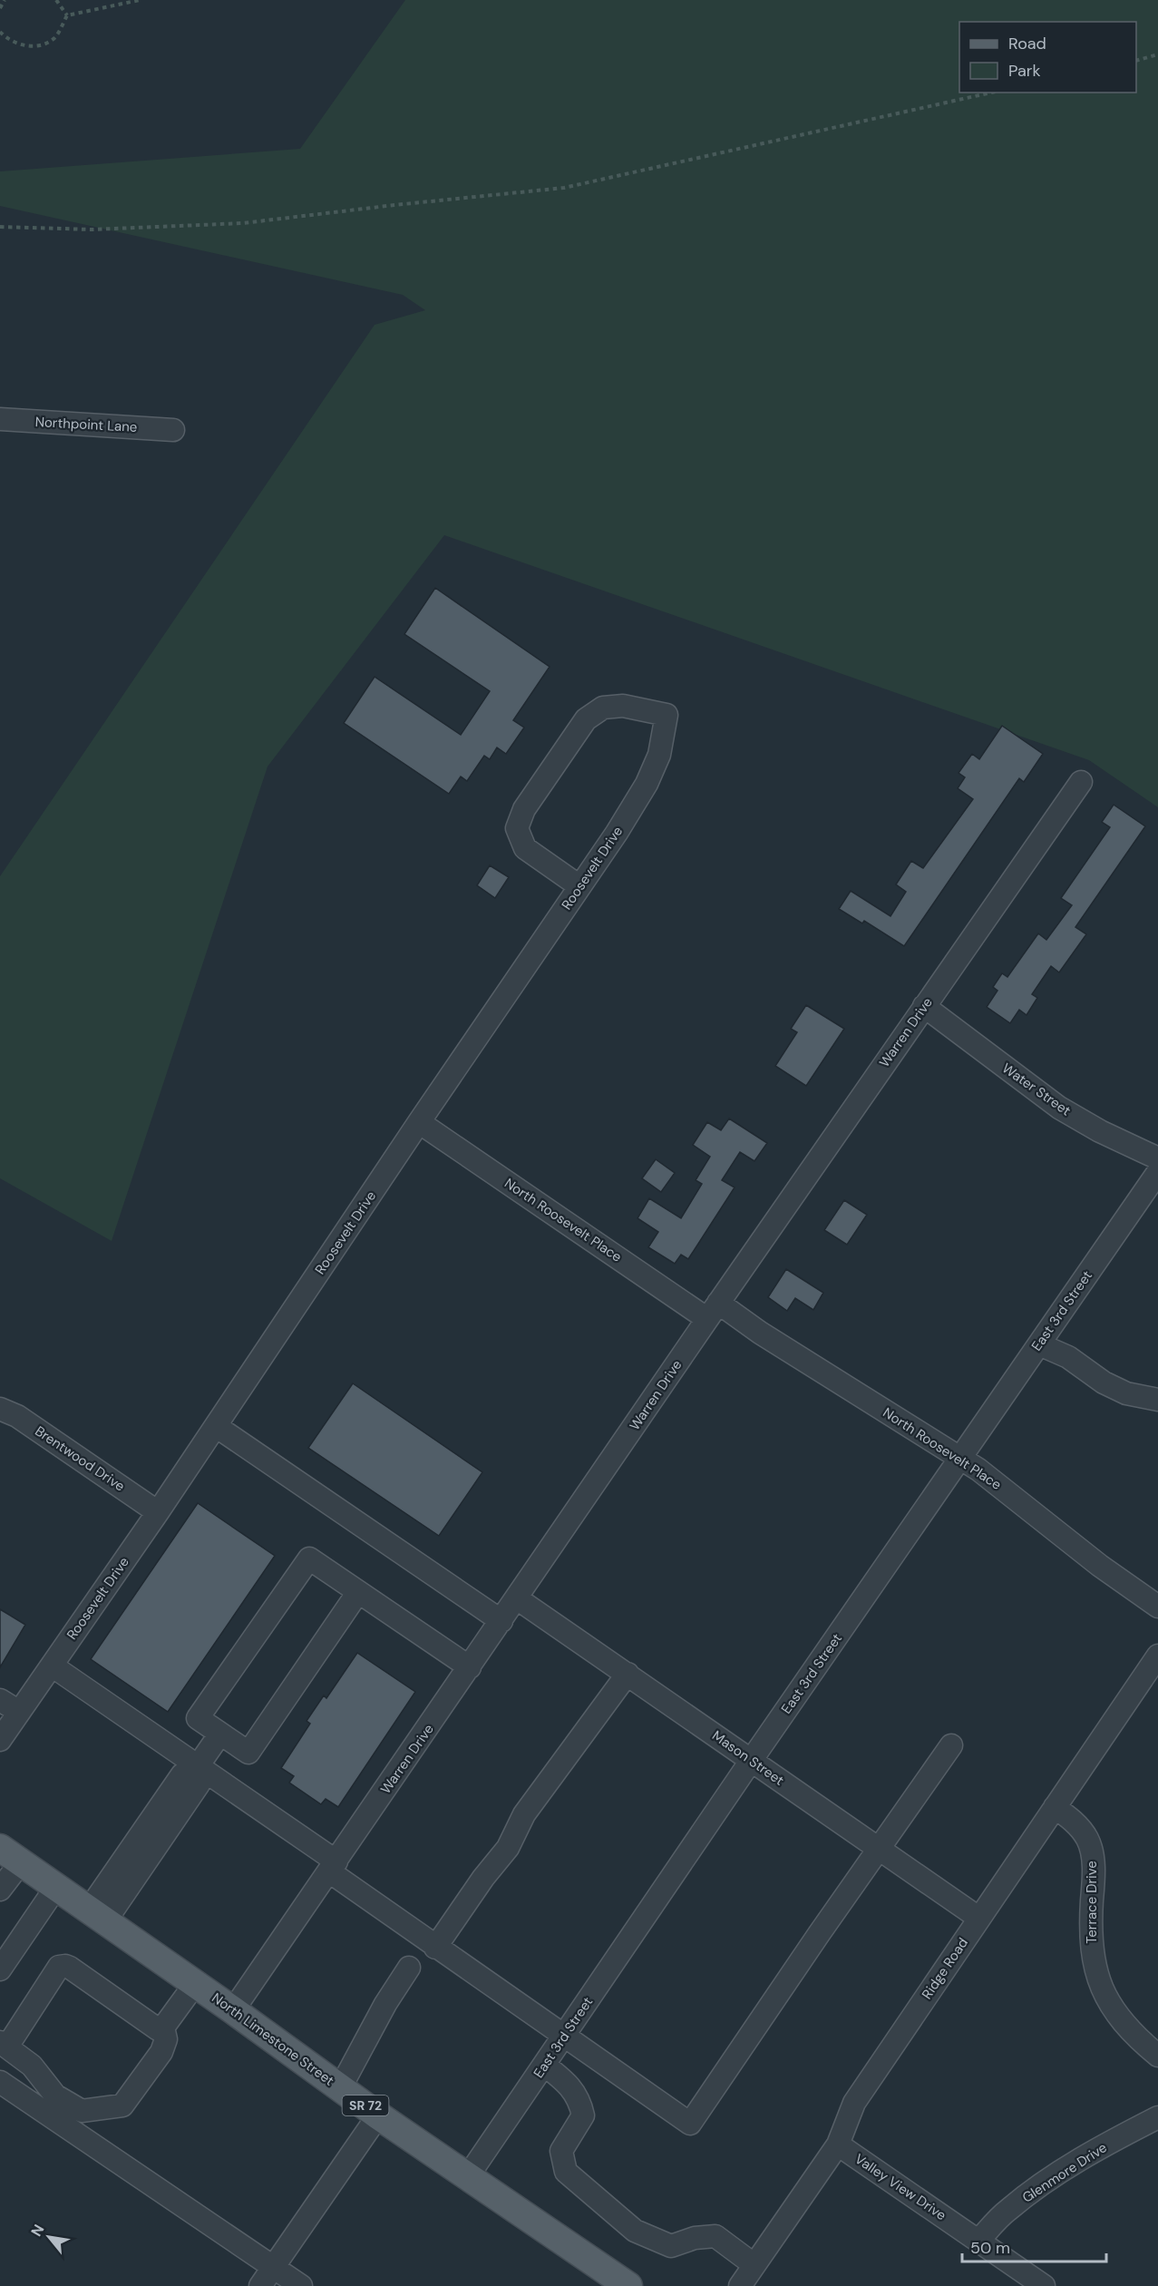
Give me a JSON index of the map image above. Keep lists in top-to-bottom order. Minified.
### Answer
{"streets":{"main road":["North Limestone Street","SR 72"],"street":["Northpoint Lane","Roosevelt Drive","Warren Drive","Water Street","North Roosevelt Place","East 3rd Street","Brentwood Drive","Mason Street","Terrace Drive","Ridge Road","Glenmore Drive","Valley View Drive"]},"crossings":[["Roosevelt Drive","North Roosevelt Place"],["Roosevelt Drive","Brentwood Drive"],["Warren Drive","Water Street"],["Warren Drive","North Roosevelt Place"],["Warren Drive","Mason Street"],["Warren Drive","North Limestone Street"],["North Roosevelt Place","East 3rd Street"],["East 3rd Street","Mason Street"],["East 3rd Street","North Limestone Street"],["Mason Street","Ridge Road"],["Terrace Drive","Ridge Road"],["Ridge Road","Valley View Drive"],["Glenmore Drive","Valley View Drive"]],"legend":["Road","Park"],"scale_bar":"50 m","north":"top left"}
